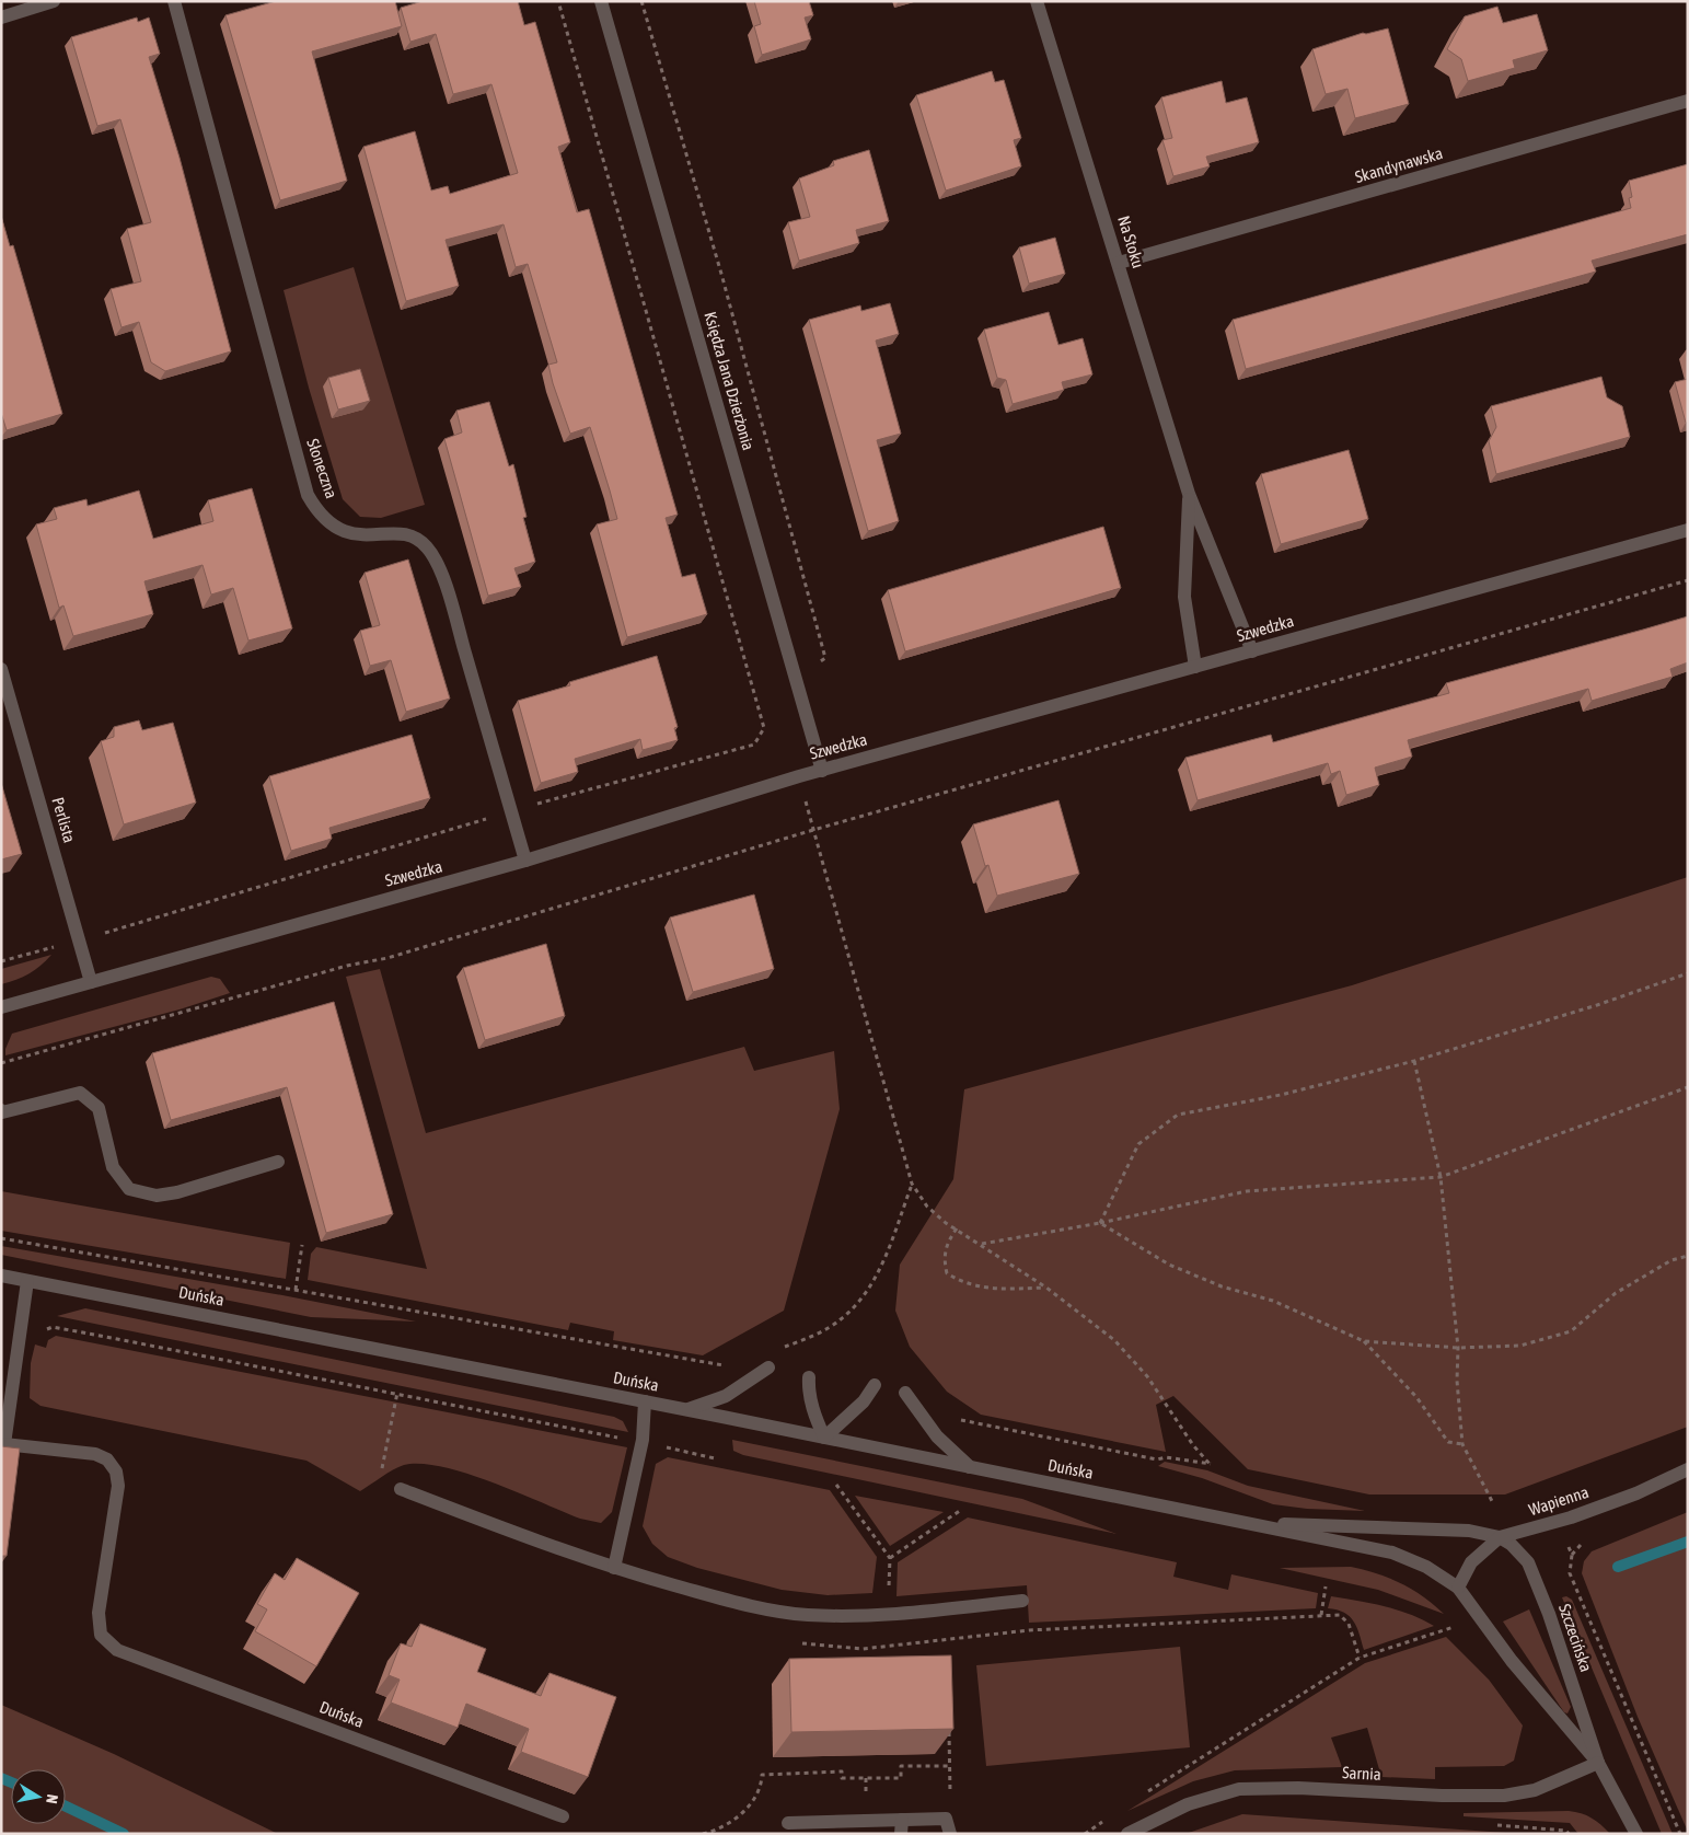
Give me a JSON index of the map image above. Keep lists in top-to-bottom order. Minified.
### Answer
{"streets":{"street":["Skandynawska","Na Stoku","Księdza Jana Dzierżonia","Słoneczna","Szwedzka","Perlista","Duńska","Wapienna","Szczecińska","Sarnia"]},"crossings":[["Skandynawska","Na Stoku"],["Na Stoku","Szwedzka"],["Księdza Jana Dzierżonia","Szwedzka"],["Słoneczna","Szwedzka"],["Szwedzka","Perlista"],["Duńska","Wapienna"],["Duńska","Szczecińska"],["Wapienna","Szczecińska"],["Szczecińska","Sarnia"]],"north":"right"}
